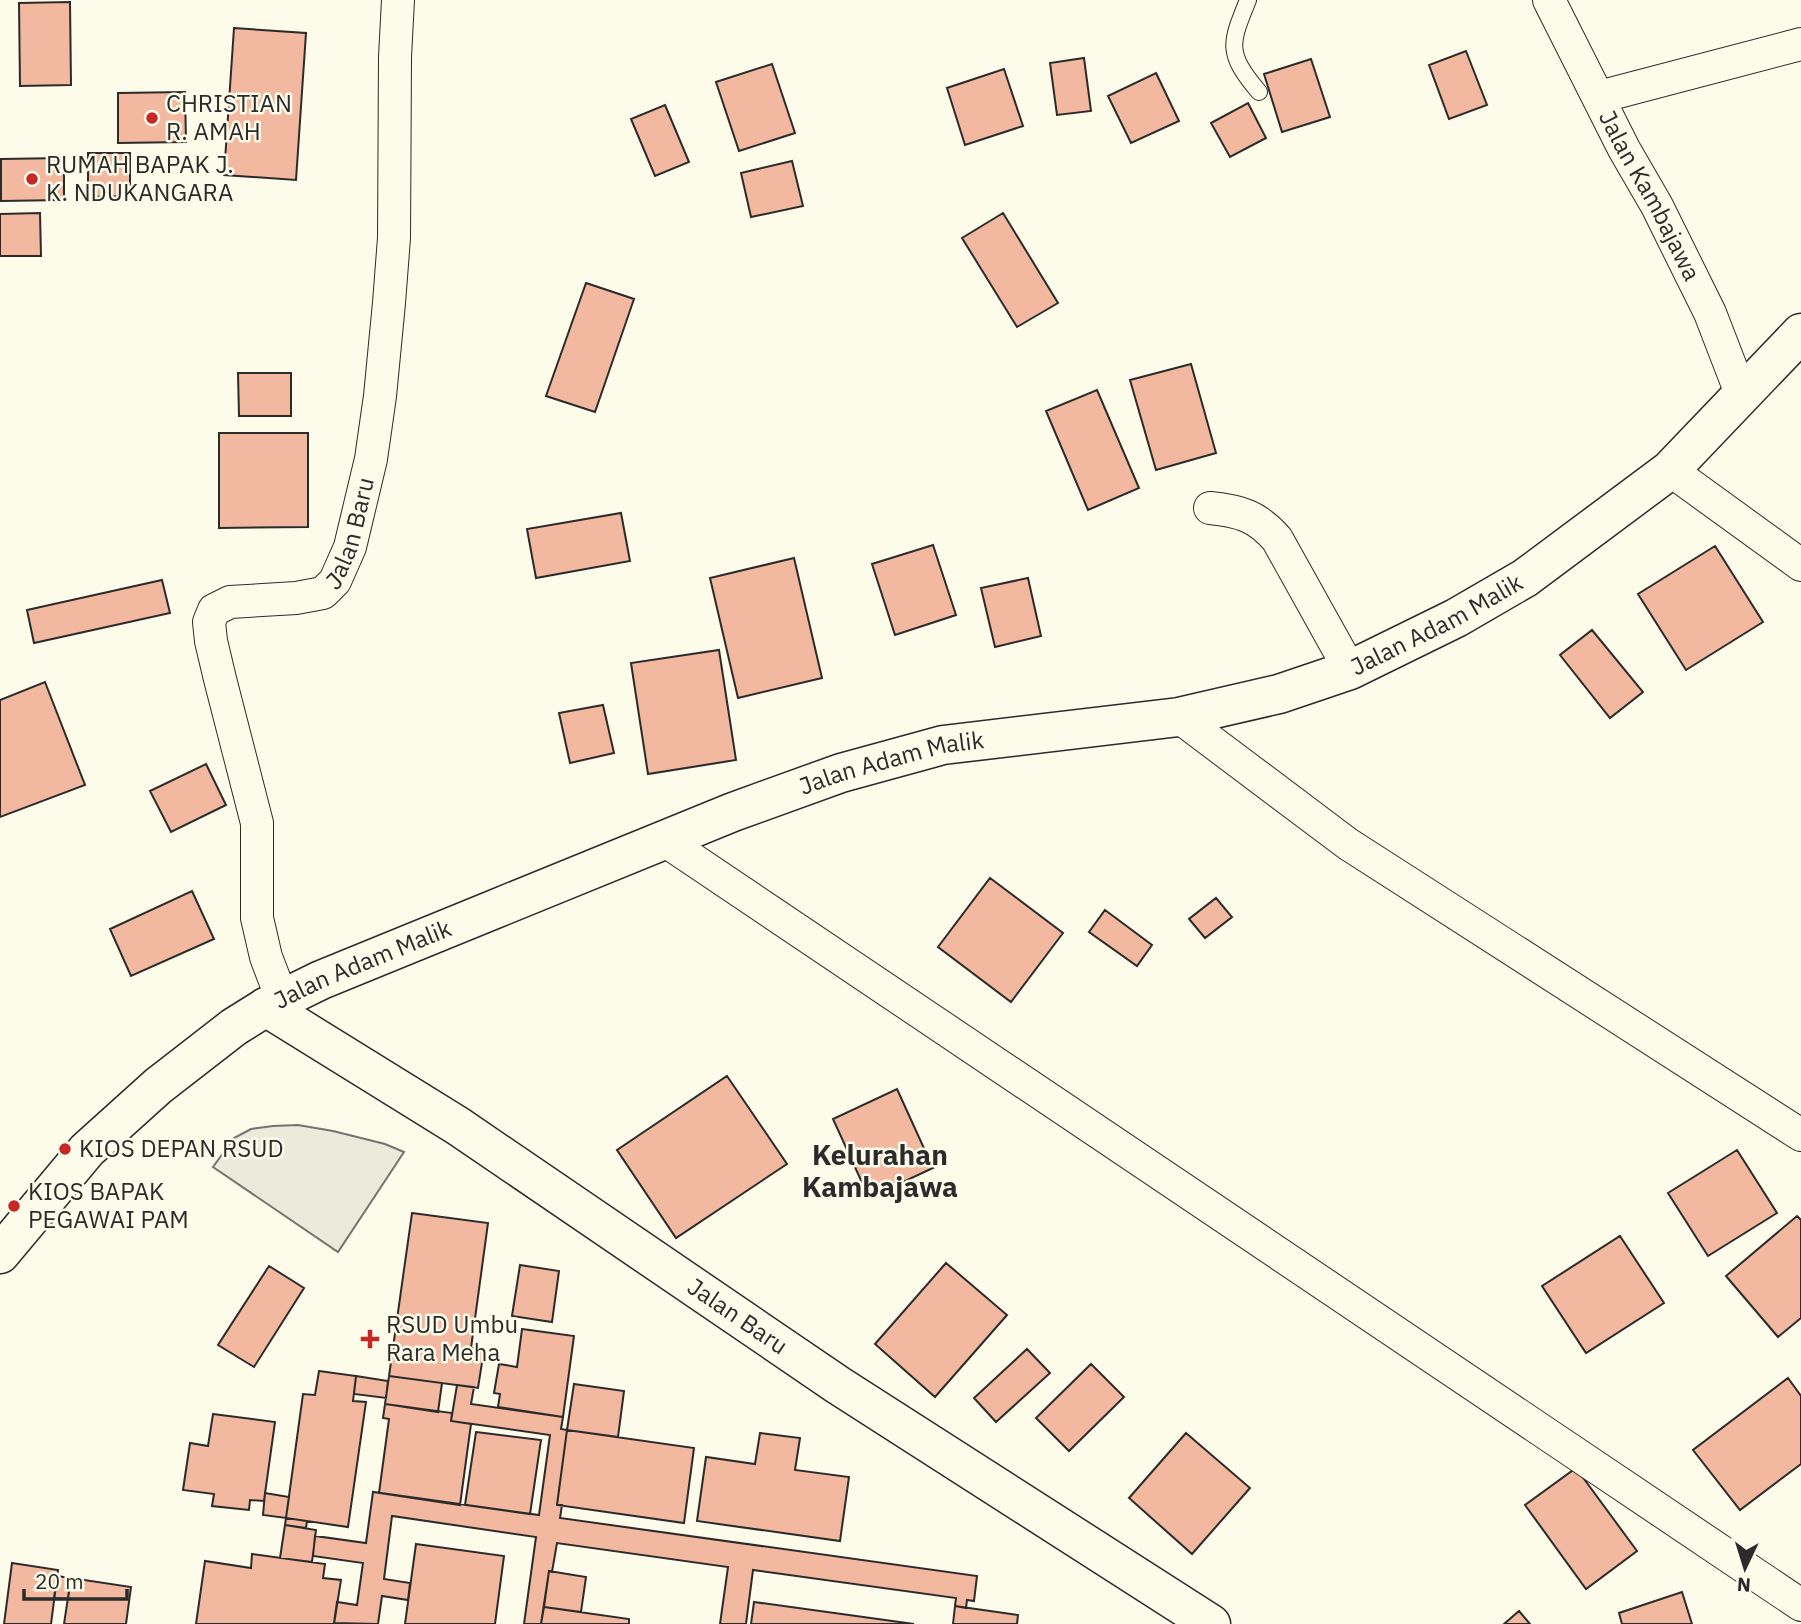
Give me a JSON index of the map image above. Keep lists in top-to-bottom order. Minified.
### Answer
{"streets":{"main road":["Jalan Baru","Jalan Adam Malik"],"street":["Jalan Kambajawa"]},"crossings":[["Jalan Kambajawa","Jalan Adam Malik"],["Jalan Baru","Jalan Adam Malik"]],"districts":["Kelurahan Kambajawa"],"places":{"other":["CHRISTIAN R. AMAH","RUMAH BAPAK J. K. NDUKANGARA","KIOS DEPAN RSUD","KIOS BAPAK PEGAWAI PAM"],"health":["RSUD Umbu Rara Meha"]},"scale_bar":"20 m","north":"bottom"}
